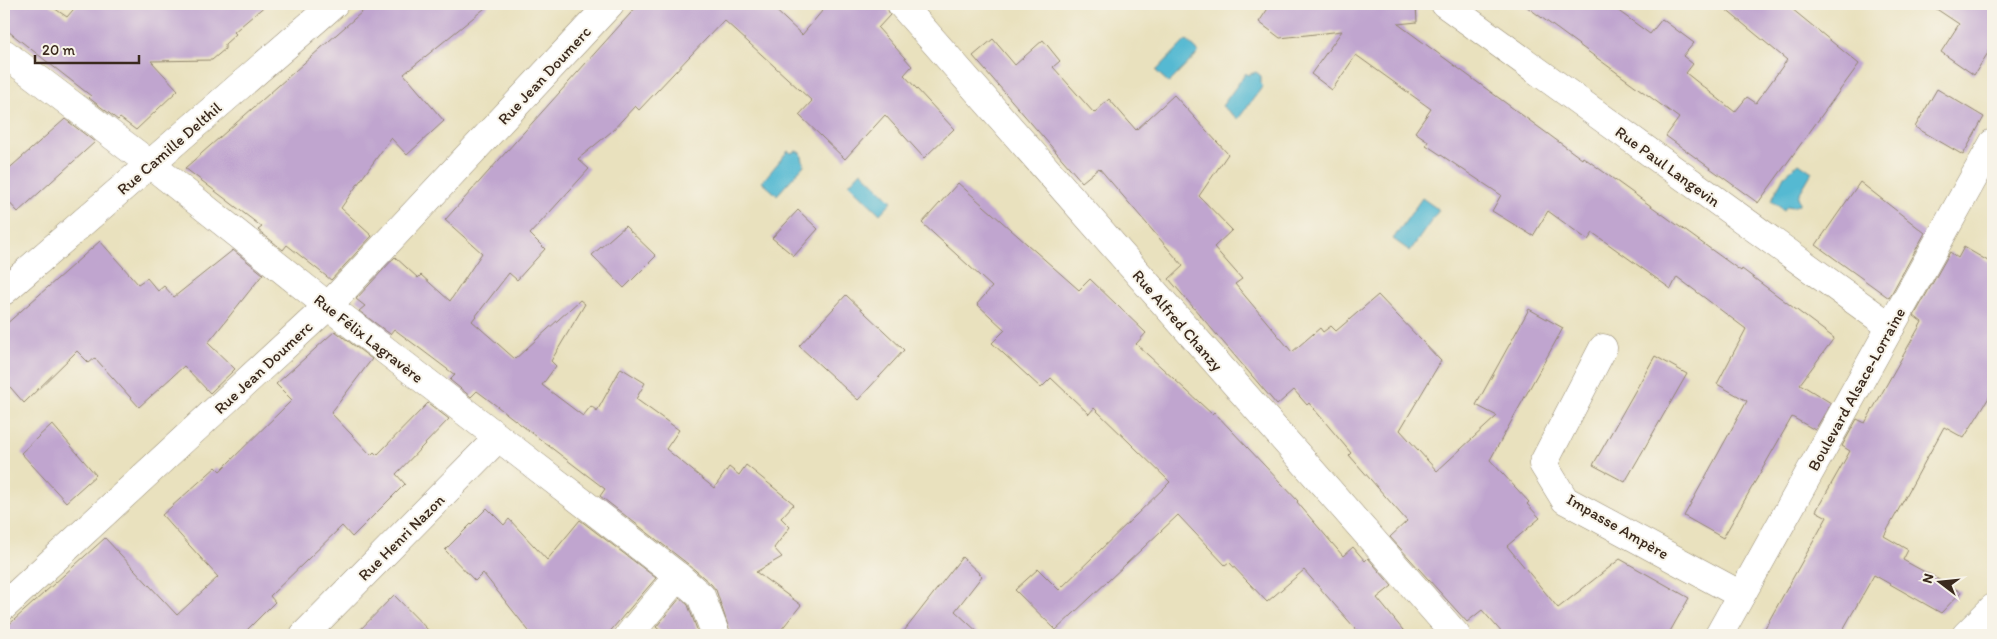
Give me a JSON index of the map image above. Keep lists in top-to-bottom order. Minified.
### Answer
{"streets":{"street":["Rue Jean Doumerc","Rue Camille Delthil","Rue Paul Langevin","Rue Alfred Chanzy","Rue Félix Lagravère","Boulevard Alsace-Lorraine","Impasse Ampère","Rue Henri Nazon"]},"crossings":[["Rue Jean Doumerc","Rue Félix Lagravère"],["Rue Camille Delthil","Rue Félix Lagravère"],["Rue Paul Langevin","Boulevard Alsace-Lorraine"],["Rue Félix Lagravère","Rue Henri Nazon"],["Boulevard Alsace-Lorraine","Impasse Ampère"]],"scale_bar":"20 m","north":"left"}
